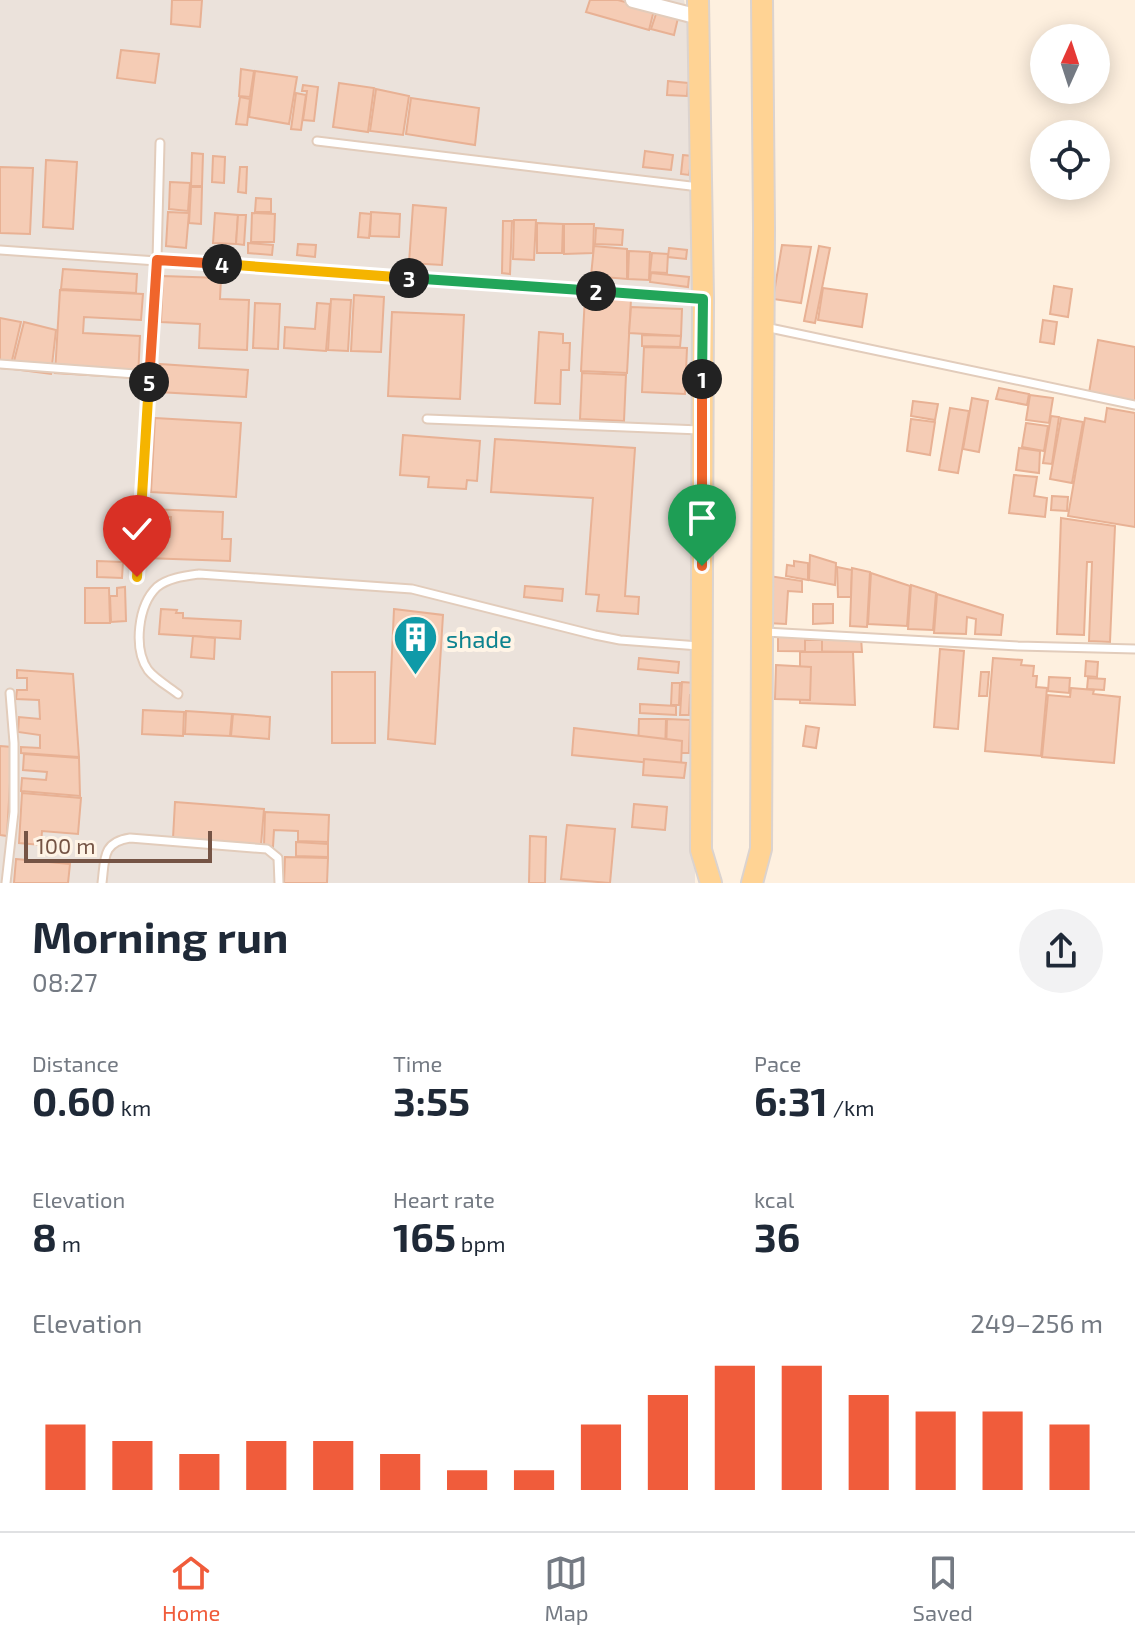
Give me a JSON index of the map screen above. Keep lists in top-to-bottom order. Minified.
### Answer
{"places":{"building":["shade"]},"scale_bar":"100 m","north":"top","page":{"pins":["4","3","2","1","5"],"scale":"100 m","heading":["Morning run","08:27"],"stats":[["Distance","0.60 km"],["Time","3:55"],["Pace","6:31 /km"],["Elevation","8 m"],["Heart rate","165 bpm"],["kcal","36"]],"chart":["Elevation","249–256 m"],"tabs":["Home","Map","Saved"]}}
